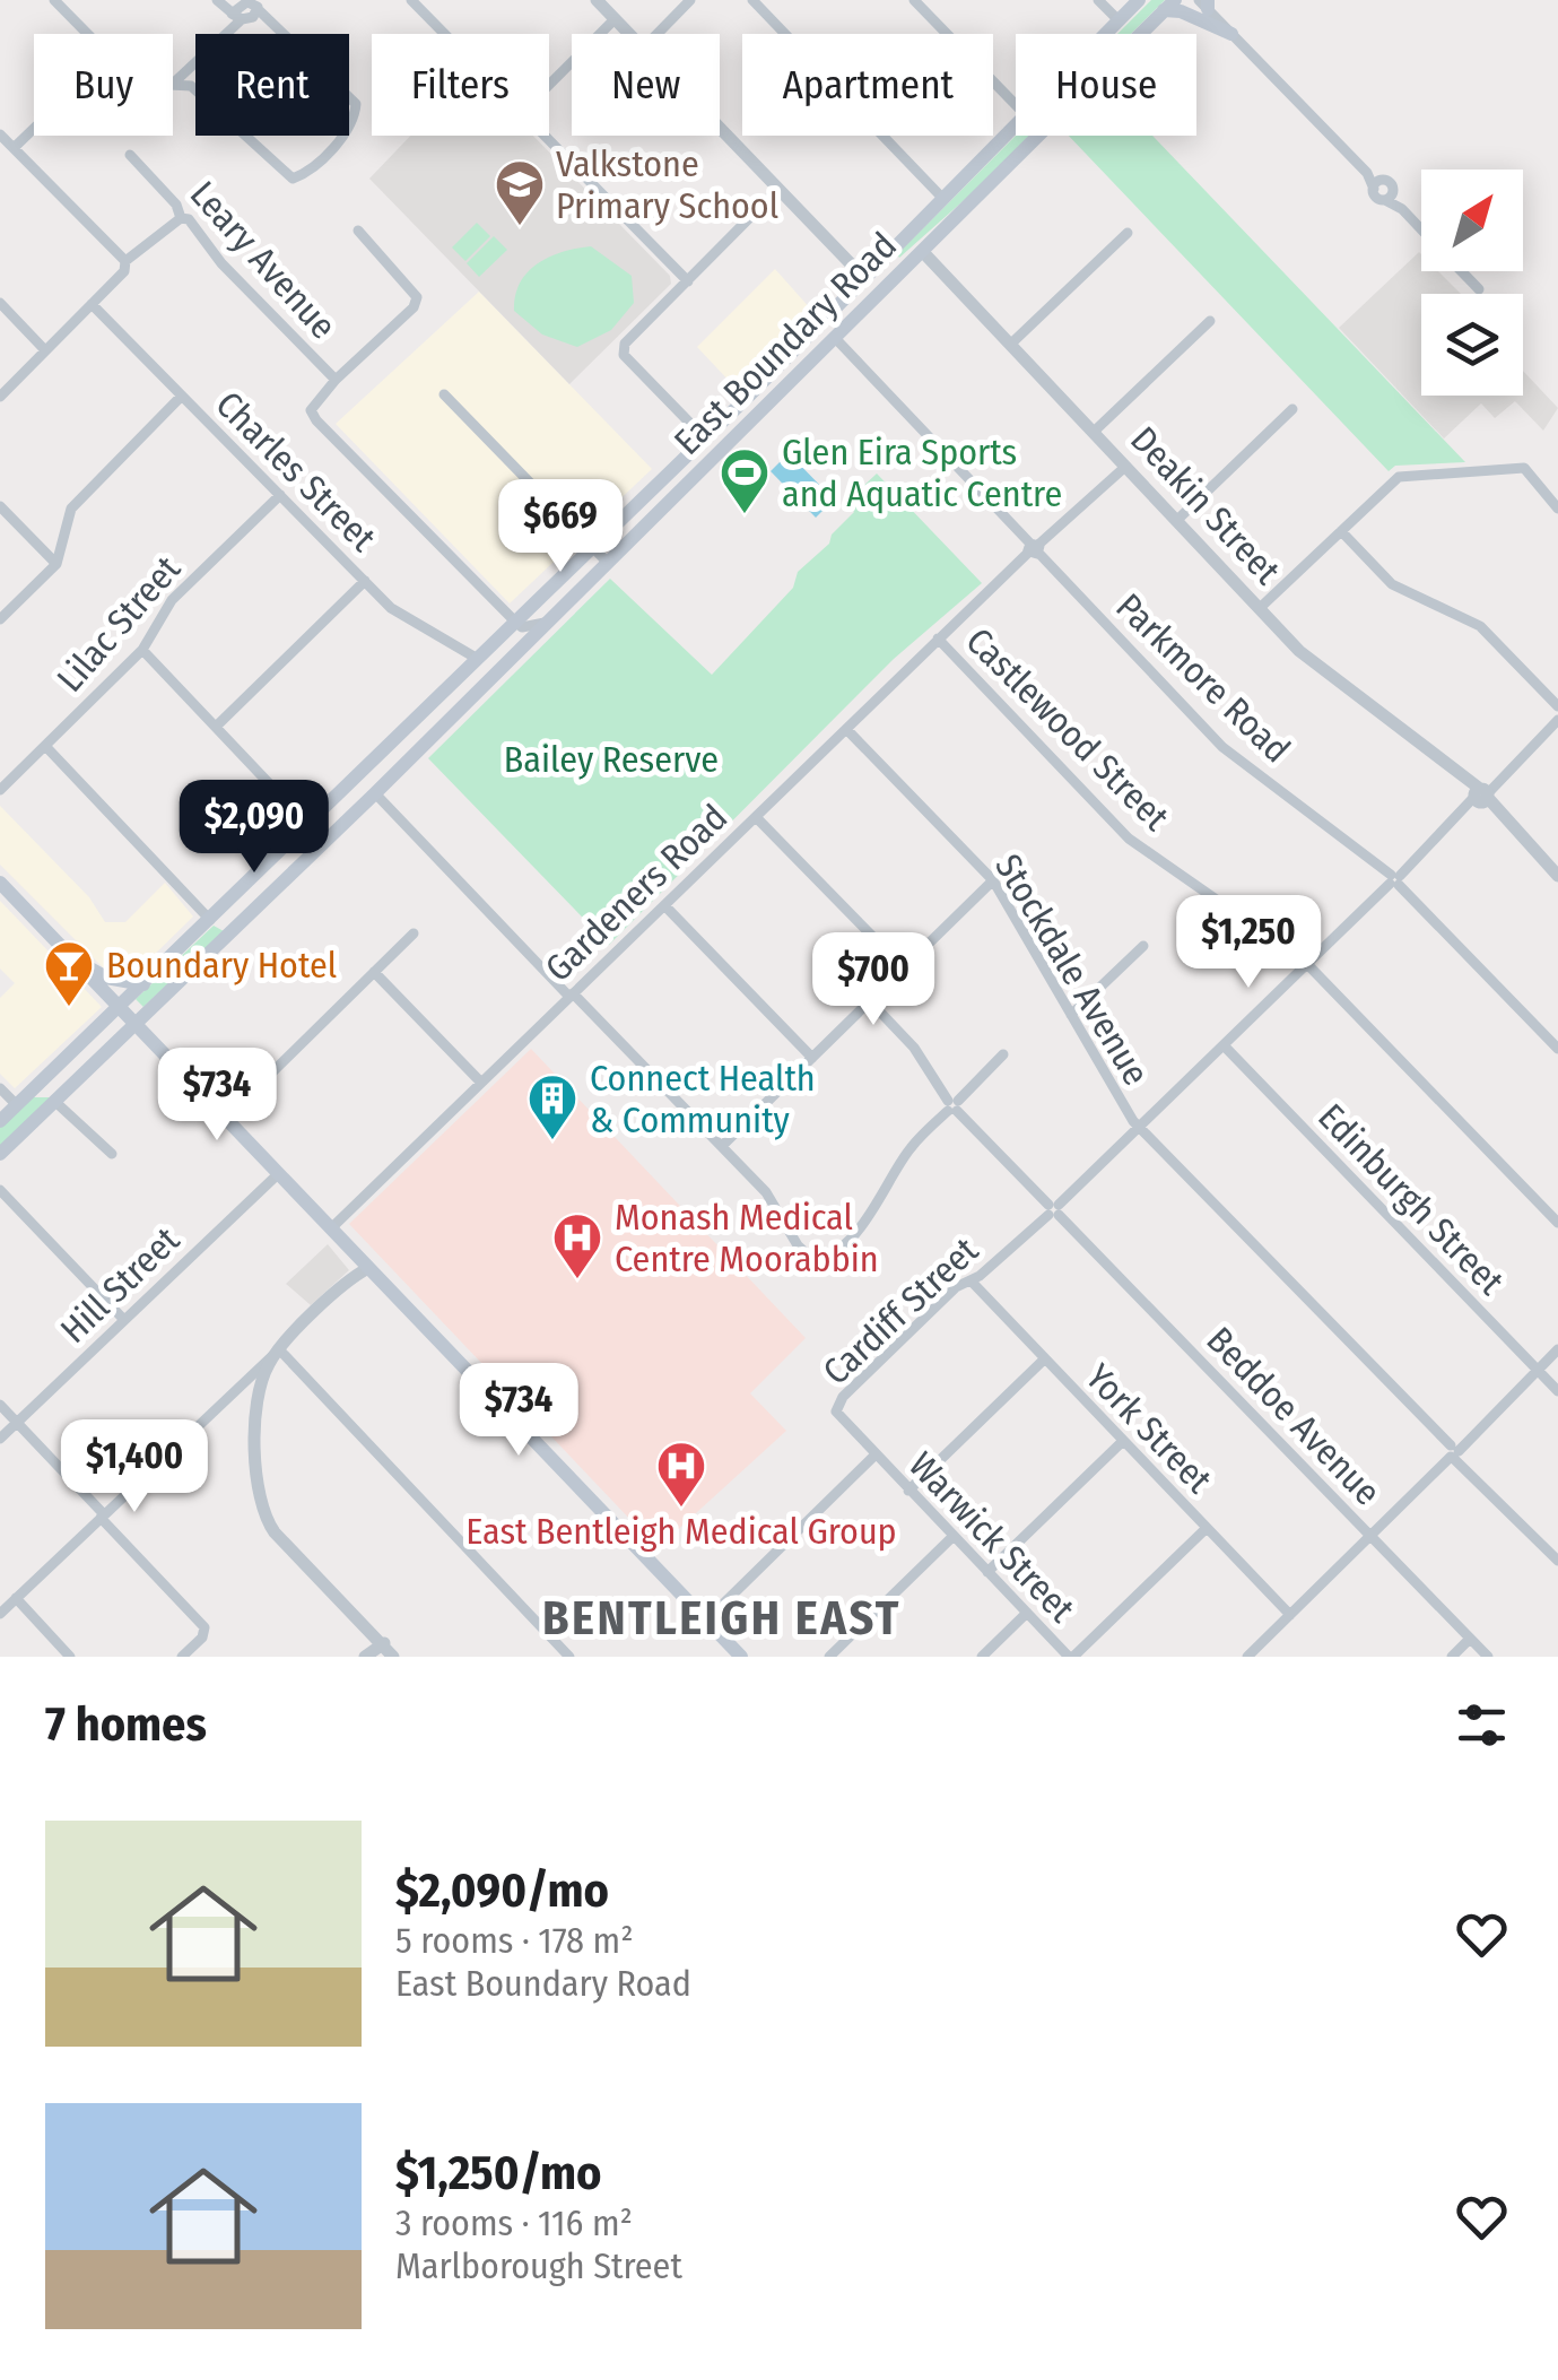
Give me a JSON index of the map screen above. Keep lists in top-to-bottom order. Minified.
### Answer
{"streets":{"main road":["East Boundary Road"],"street":["Leary Avenue","Charles Street","Deakin Street","Lilac Street","Parkmore Road","Castlewood Street","Gardeners Road","Stockdale Avenue","Edinburgh Street","Hill Street","Cardiff Street","Beddoe Avenue","York Street","Warwick Street"]},"crossings":[["Leary Avenue","East Boundary Road"],["East Boundary Road","Charles Street"],["East Boundary Road","Deakin Street"],["East Boundary Road","Parkmore Road"],["Charles Street","Lilac Street"],["Deakin Street","Gardeners Road"],["Deakin Street","Cardiff Street"],["Parkmore Road","Gardeners Road"],["Parkmore Road","Cardiff Street"],["Castlewood Street","Gardeners Road"],["Castlewood Street","Cardiff Street"],["Gardeners Road","Stockdale Avenue"],["Stockdale Avenue","Cardiff Street"],["Edinburgh Street","Cardiff Street"],["Cardiff Street","Beddoe Avenue"],["Cardiff Street","York Street"],["Cardiff Street","Warwick Street"]],"districts":["BENTLEIGH EAST"],"parks":["Bailey Reserve"],"places":{"school or university":["Valkstone Primary School"],"sports":["Glen Eira Sports and Aquatic Centre"],"bar":["Boundary Hotel"],"building":["Connect Health & Community"],"hospital":["Monash Medical Centre Moorabbin","East Bentleigh Medical Group"]},"north":"top right","page":{"chip":["Buy","Rent","Filters","New","Apartment","House"],"price":["$669","$2,090","$1,250","$700","$734","$734","$1,400"],"heading":"7 homes","list":[{"name":"$2,090/mo","note":"5 rooms · 178 m² · East Boundary Road"},{"name":"$1,250/mo","note":"3 rooms · 116 m² · Marlborough Street"}]}}
